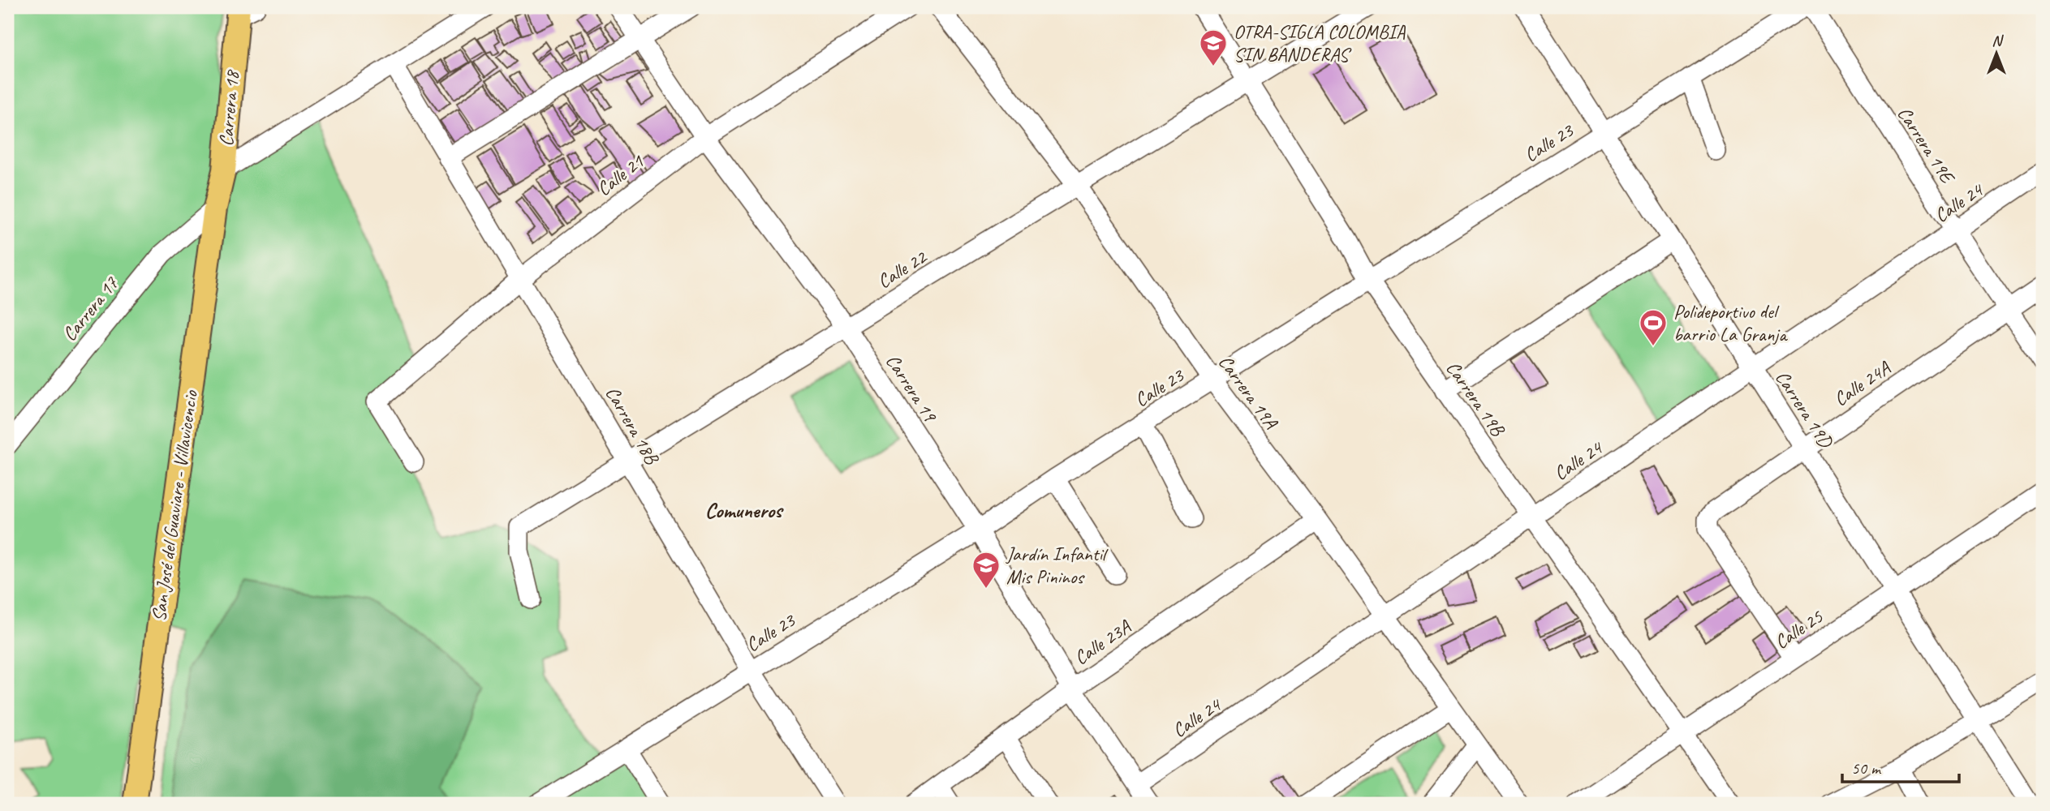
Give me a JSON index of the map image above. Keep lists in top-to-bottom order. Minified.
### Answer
{"streets":{"main road":["Carrera 18","San José del Guaviare - Villavicencio"],"street":["Calle 23","Carrera 19E","Calle 21","Calle 24","Calle 22","Carrera 17","Calle 24A","Carrera 19","Carrera 19A","Carrera 19B","Carrera 19D","Carrera 18B","Calle 25","Calle 23A"]},"crossings":[["Carrera 18","Carrera 17"],["Carrera 18","San José del Guaviare - Villavicencio"],["Calle 23","Carrera 19"],["Calle 23","Carrera 19A"],["Calle 23","Carrera 19B"],["Calle 23","Carrera 19D"],["Calle 23","Carrera 18B"],["Carrera 19E","Calle 24"],["Carrera 19E","Calle 24A"],["Calle 21","Carrera 19"],["Calle 21","Carrera 18B"],["Calle 24","Carrera 19"],["Calle 24","Carrera 19A"],["Calle 24","Carrera 19B"],["Calle 24","Carrera 19D"],["Calle 22","Carrera 19"],["Calle 22","Carrera 19A"],["Calle 22","Carrera 19B"],["Calle 22","Carrera 18B"],["Carrera 17","San José del Guaviare - Villavicencio"],["Calle 24A","Carrera 19D"],["Calle 24A","Calle 25"],["Carrera 19","Calle 23A"],["Carrera 19A","Calle 23A"],["Carrera 19B","Calle 25"],["Carrera 19D","Calle 25"]],"districts":["Comuneros"],"places":{"school or university":["OTRA-SIGLA COLOMBIA SIN BANDERAS","Jardín Infantil Mis Pininos"],"sports":["Polideportivo del barrio La Granja"]},"scale_bar":"50 m","north":"top"}
